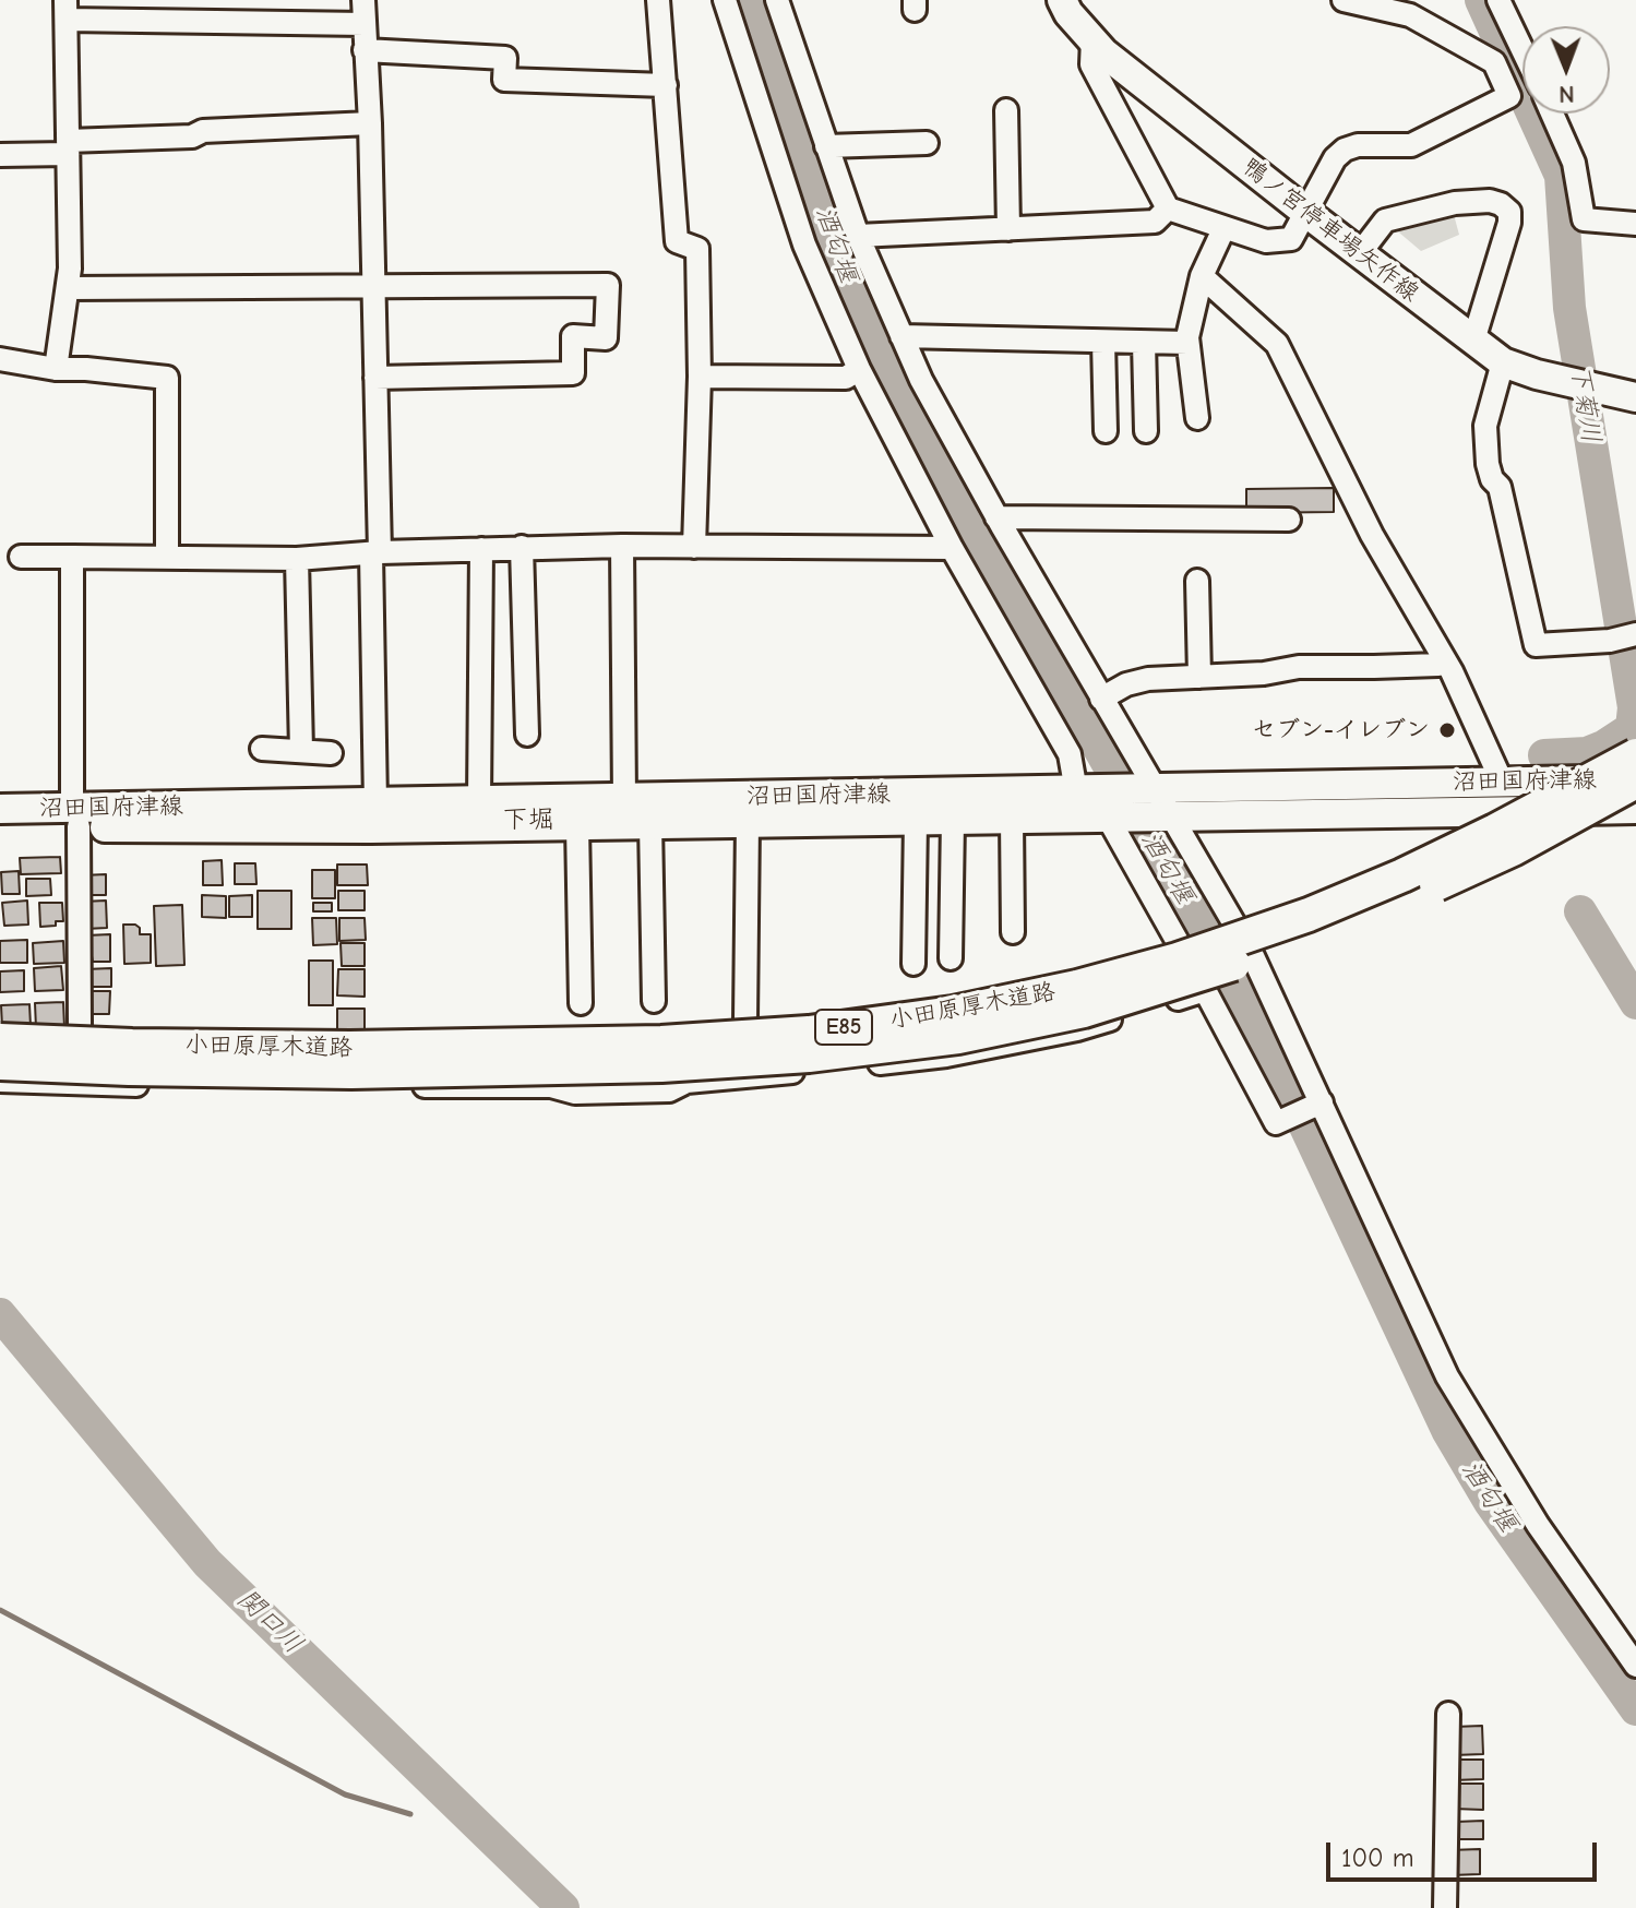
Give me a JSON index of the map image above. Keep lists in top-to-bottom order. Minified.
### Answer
{"streets":{"highway":["小田原厚木道路","E85"],"main road":["鴨ノ宮停車場矢作線","沼田国府津線"]},"crossings":[["沼田国府津線","小田原厚木道路"]],"districts":["下堀"],"water":["酒匂堰","下菊川","関口川"],"places":["セブン-イレブン"],"scale_bar":"100 m","north":"bottom"}
